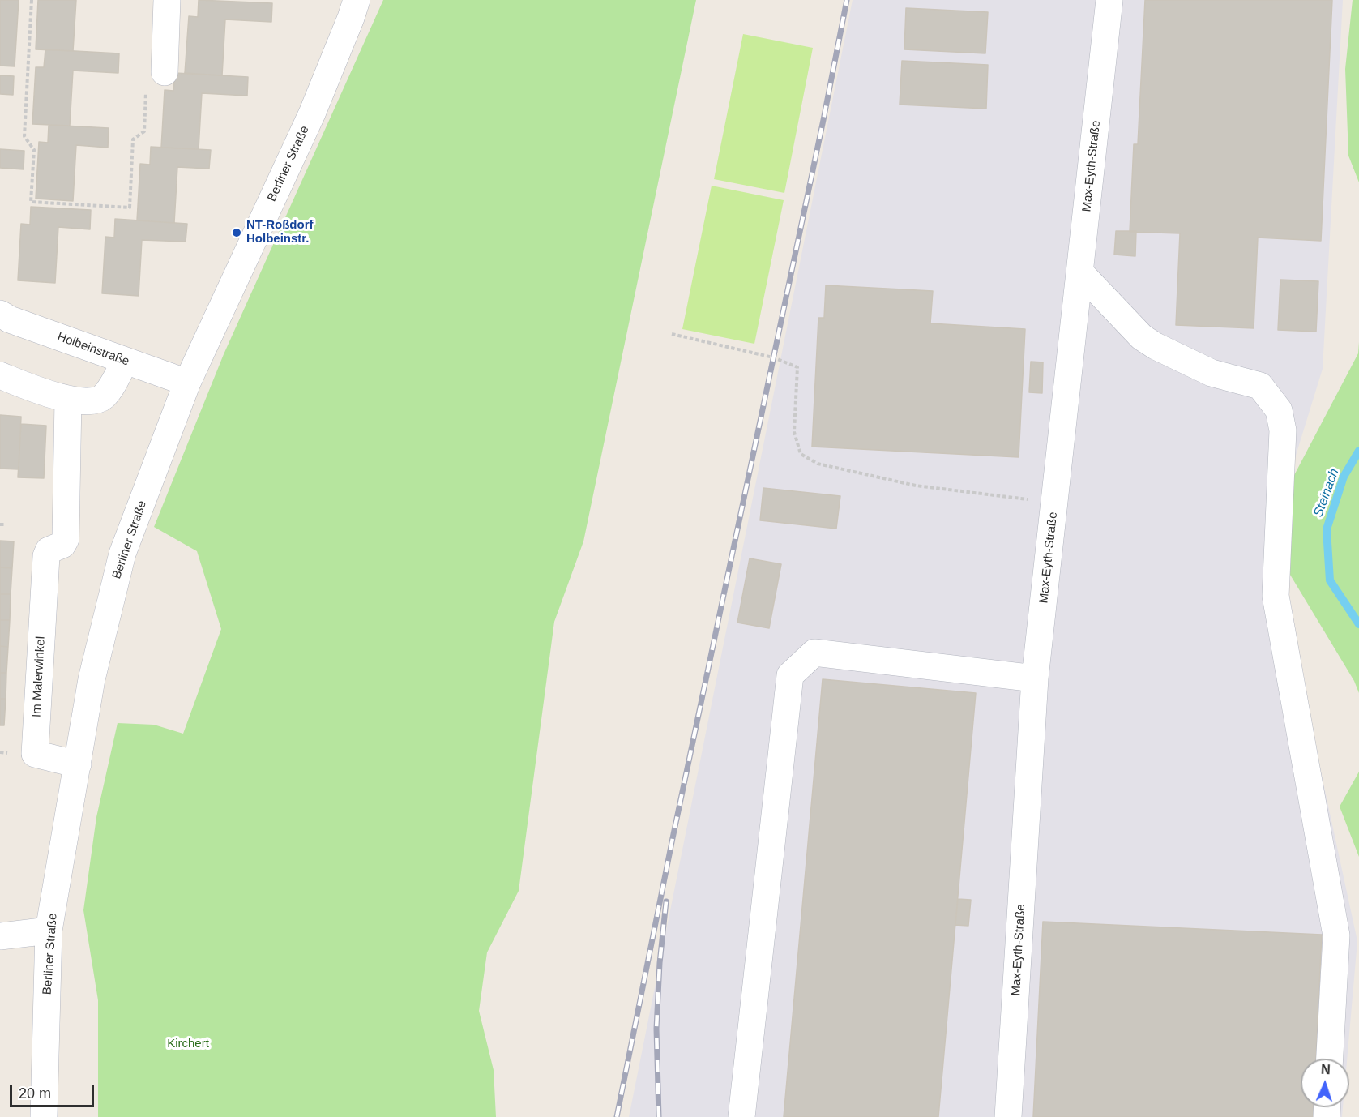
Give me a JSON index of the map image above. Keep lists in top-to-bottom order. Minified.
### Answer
{"streets":{"street":["Berliner Straße","Max-Eyth-Straße","Holbeinstraße","Im Malerwinkel"]},"crossings":[["Berliner Straße","Holbeinstraße"],["Berliner Straße","Im Malerwinkel"]],"water":["Steinach"],"parks":["Kirchert"],"places":["NT-Roßdorf Holbeinstr."],"scale_bar":"20 m","north":"top"}
